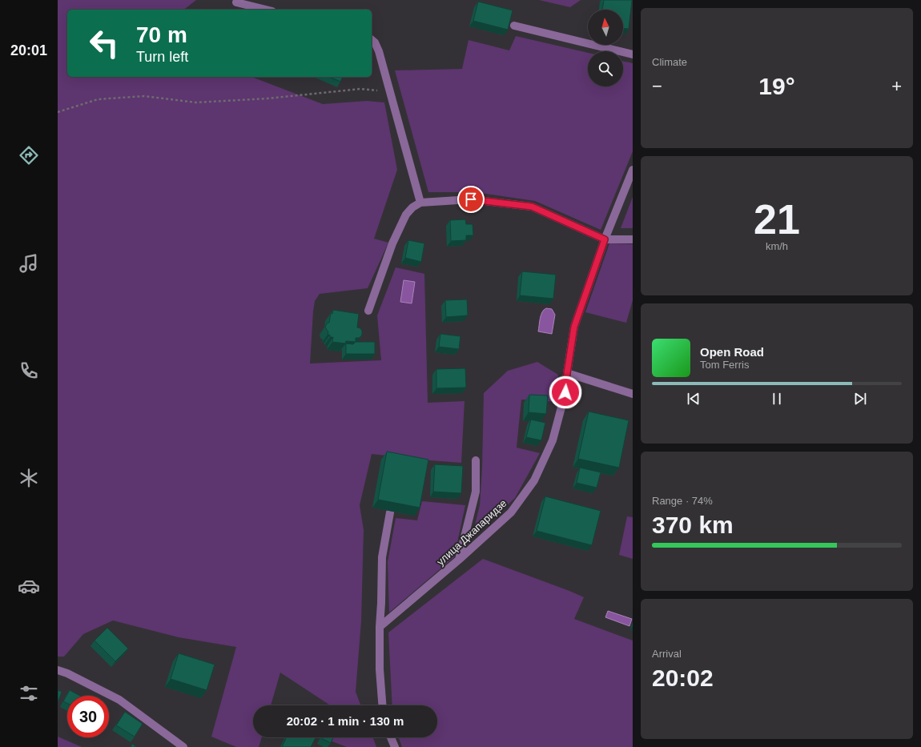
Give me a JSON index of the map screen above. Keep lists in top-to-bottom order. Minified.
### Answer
{"streets":{"street":["улица Джапаридзе"]},"north":"top","page":{"tabs":"20:01","tile":["Climate",["21","km/h"],["Range · 74%","370 km"],["Arrival","20:02"]],"turn":["70 m","Turn left"],"heat":["−","19°","+"],"song":["Open Road","Tom Ferris"],"limit":"30","trip":"20:02 · 1 min · 130 m"}}
